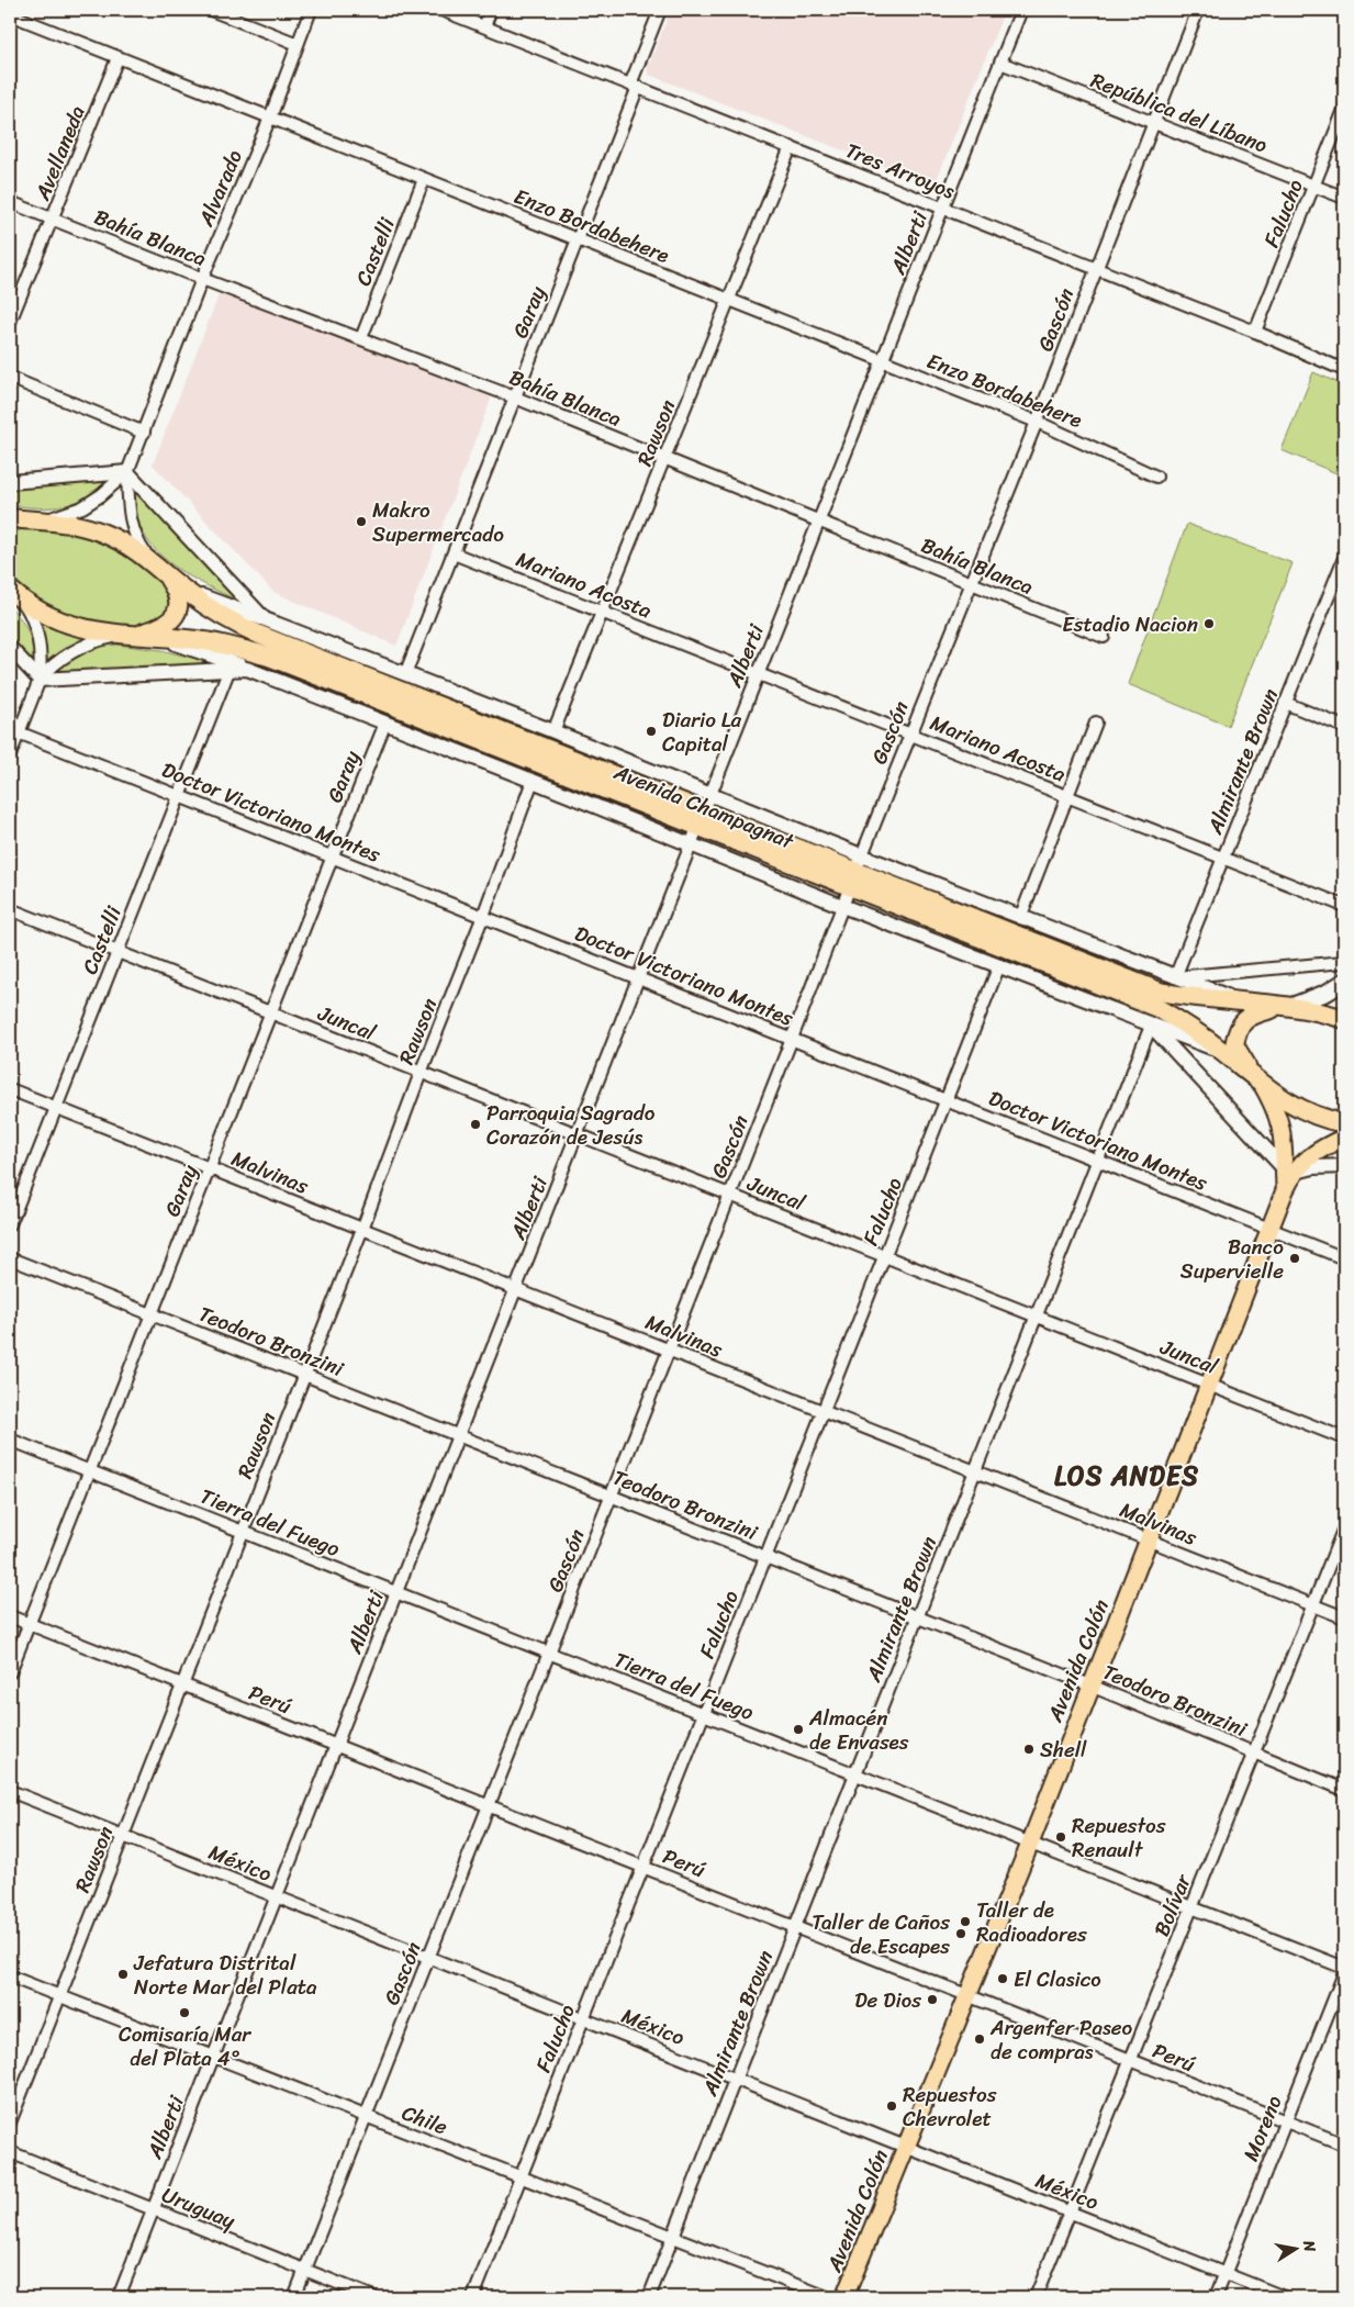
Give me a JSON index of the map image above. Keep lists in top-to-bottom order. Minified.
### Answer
{"streets":{"highway":["Avenida Champagnat","Avenida Colón"],"street":["República del Líbano","Avellaneda","Tres Arroyos","Alvarado","Falucho","Enzo Bordabehere","Bahía Blanca","Alberti","Castelli","Garay","Gascón","Rawson","Mariano Acosta","Almirante Brown","Doctor Victoriano Montes","Juncal","Malvinas","Teodoro Bronzini","Tierra del Fuego","Perú","México","Bolívar","Chile","Moreno","Uruguay"]},"crossings":[["República del Líbano","Falucho"],["República del Líbano","Alberti"],["República del Líbano","Gascón"],["Avellaneda","Enzo Bordabehere"],["Avellaneda","Bahía Blanca"],["Tres Arroyos","Falucho"],["Tres Arroyos","Alberti"],["Tres Arroyos","Garay"],["Tres Arroyos","Gascón"],["Tres Arroyos","Rawson"],["Alvarado","Enzo Bordabehere"],["Alvarado","Bahía Blanca"],["Alvarado","Avenida Champagnat"],["Falucho","Avenida Champagnat"],["Falucho","Doctor Victoriano Montes"],["Falucho","Juncal"],["Falucho","Malvinas"],["Falucho","Teodoro Bronzini"],["Falucho","Tierra del Fuego"],["Falucho","Perú"],["Falucho","México"],["Falucho","Chile"],["Enzo Bordabehere","Alberti"],["Enzo Bordabehere","Castelli"],["Enzo Bordabehere","Garay"],["Enzo Bordabehere","Gascón"],["Enzo Bordabehere","Rawson"],["Bahía Blanca","Alberti"],["Bahía Blanca","Castelli"],["Bahía Blanca","Garay"],["Bahía Blanca","Gascón"],["Bahía Blanca","Rawson"],["Alberti","Mariano Acosta"],["Alberti","Avenida Champagnat"],["Alberti","Doctor Victoriano Montes"],["Alberti","Juncal"],["Alberti","Malvinas"],["Alberti","Teodoro Bronzini"],["Alberti","Tierra del Fuego"],["Alberti","Perú"],["Alberti","México"],["Alberti","Chile"],["Alberti","Uruguay"],["Castelli","Avenida Champagnat"],["Castelli","Doctor Victoriano Montes"],["Castelli","Juncal"],["Castelli","Malvinas"],["Garay","Mariano Acosta"],["Garay","Avenida Champagnat"],["Garay","Doctor Victoriano Montes"],["Garay","Juncal"],["Garay","Malvinas"],["Garay","Teodoro Bronzini"],["Garay","Tierra del Fuego"],["Garay","Perú"],["Gascón","Mariano Acosta"],["Gascón","Avenida Champagnat"],["Gascón","Doctor Victoriano Montes"],["Gascón","Juncal"],["Gascón","Malvinas"],["Gascón","Teodoro Bronzini"],["Gascón","Tierra del Fuego"],["Gascón","Perú"],["Gascón","México"],["Gascón","Chile"],["Gascón","Uruguay"],["Rawson","Mariano Acosta"],["Rawson","Avenida Champagnat"],["Rawson","Doctor Victoriano Montes"],["Rawson","Juncal"],["Rawson","Malvinas"],["Rawson","Teodoro Bronzini"],["Rawson","Tierra del Fuego"],["Rawson","Perú"],["Rawson","México"],["Rawson","Chile"],["Mariano Acosta","Almirante Brown"],["Almirante Brown","Avenida Champagnat"],["Almirante Brown","Doctor Victoriano Montes"],["Almirante Brown","Juncal"],["Almirante Brown","Malvinas"],["Almirante Brown","Teodoro Bronzini"],["Almirante Brown","Tierra del Fuego"],["Almirante Brown","Perú"],["Almirante Brown","México"],["Almirante Brown","Chile"],["Avenida Champagnat","Avenida Colón"],["Doctor Victoriano Montes","Avenida Colón"],["Juncal","Avenida Colón"],["Malvinas","Avenida Colón"],["Malvinas","Bolívar"],["Teodoro Bronzini","Avenida Colón"],["Teodoro Bronzini","Bolívar"],["Tierra del Fuego","Avenida Colón"],["Tierra del Fuego","Bolívar"],["Avenida Colón","Perú"],["Avenida Colón","México"],["Perú","Bolívar"],["Perú","Moreno"],["México","Bolívar"],["México","Moreno"]],"districts":["LOS ANDES"],"places":["Makro Supermercado","Estadio Nacion","Diario La Capital","Parroquia Sagrado Corazón de Jesús","Banco Supervielle","Almacén de Envases","Shell","Repuestos Renault","Taller de Radioadores","Taller de Caños de Escapes","Jefatura Distrital Norte Mar del Plata","El Clasico","De Dios","Comisaría Mar del Plata 4°","Argenfer Paseo de compras","Repuestos Chevrolet"],"north":"right"}
